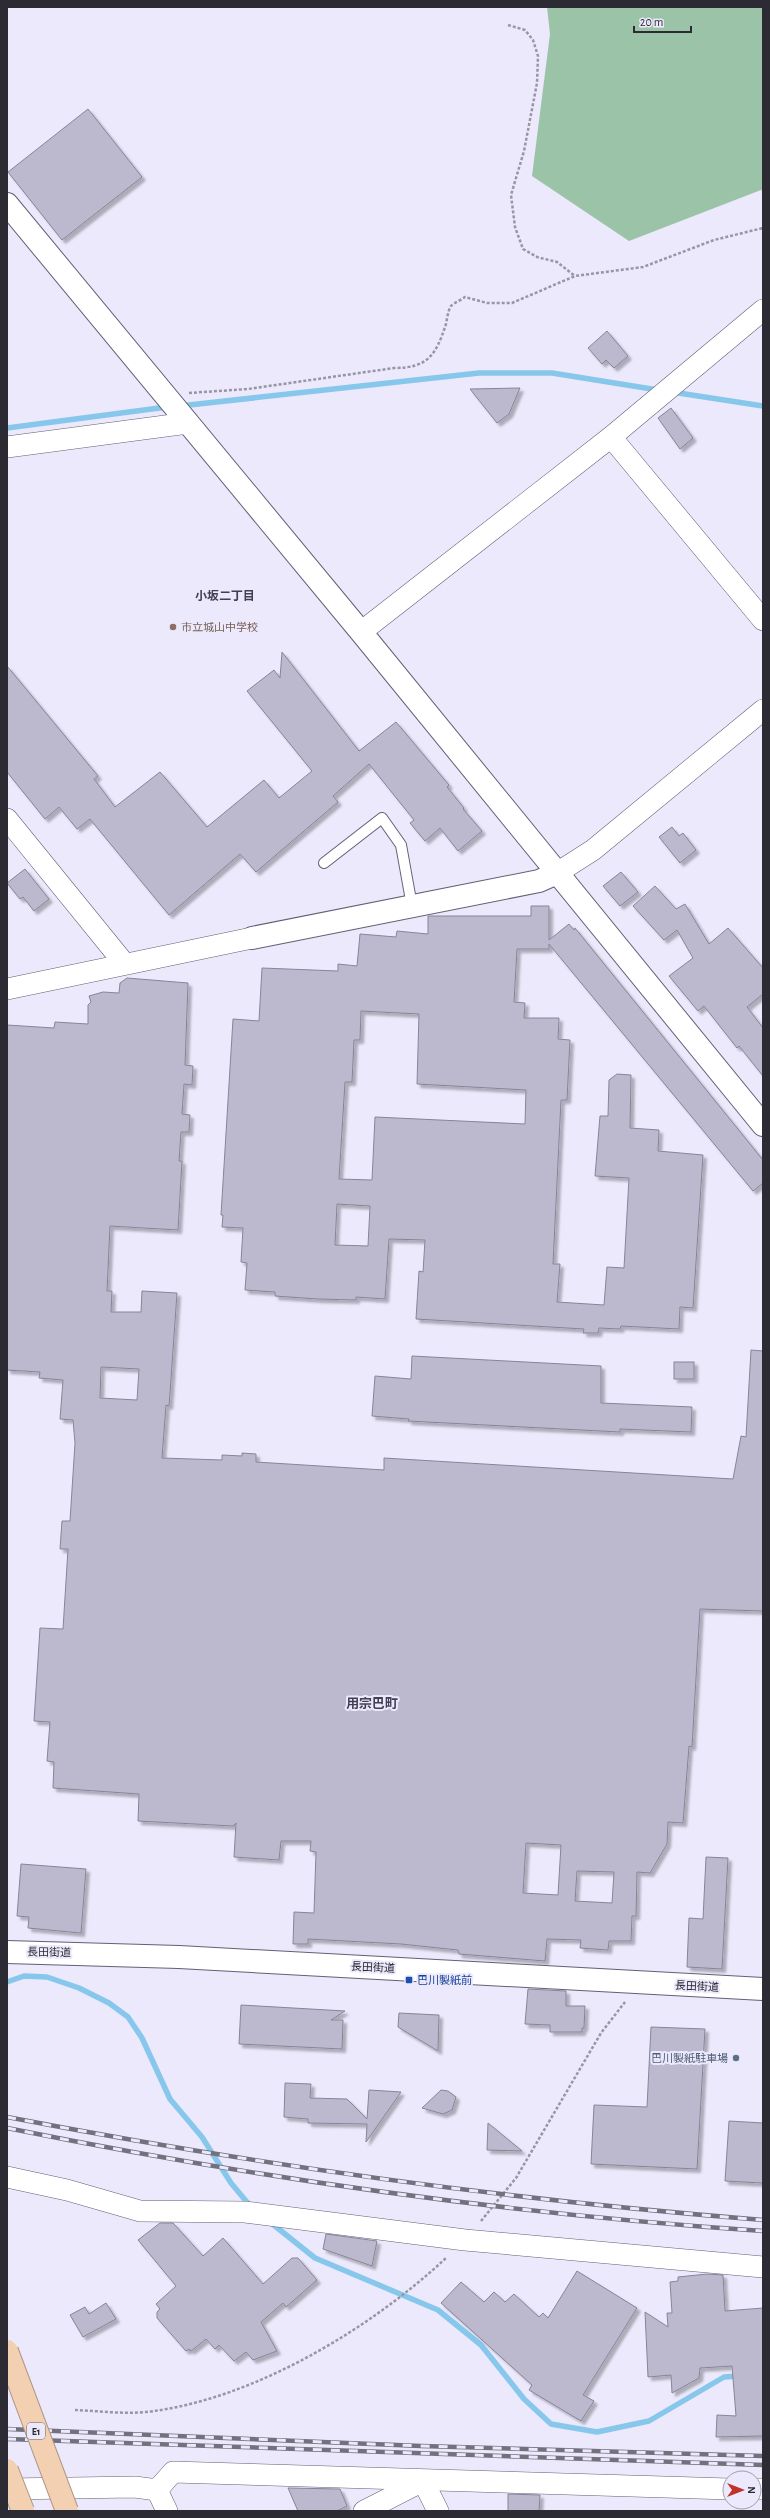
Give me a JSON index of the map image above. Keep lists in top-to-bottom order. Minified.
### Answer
{"streets":{"highway":["E1"],"street":["長田街道"]},"districts":["小坂二丁目","用宗巴町"],"places":{"other":["市立城山中学校","巴川製紙駐車場"],"transit":["巴川製紙前"]},"scale_bar":"20 m","north":"right"}
